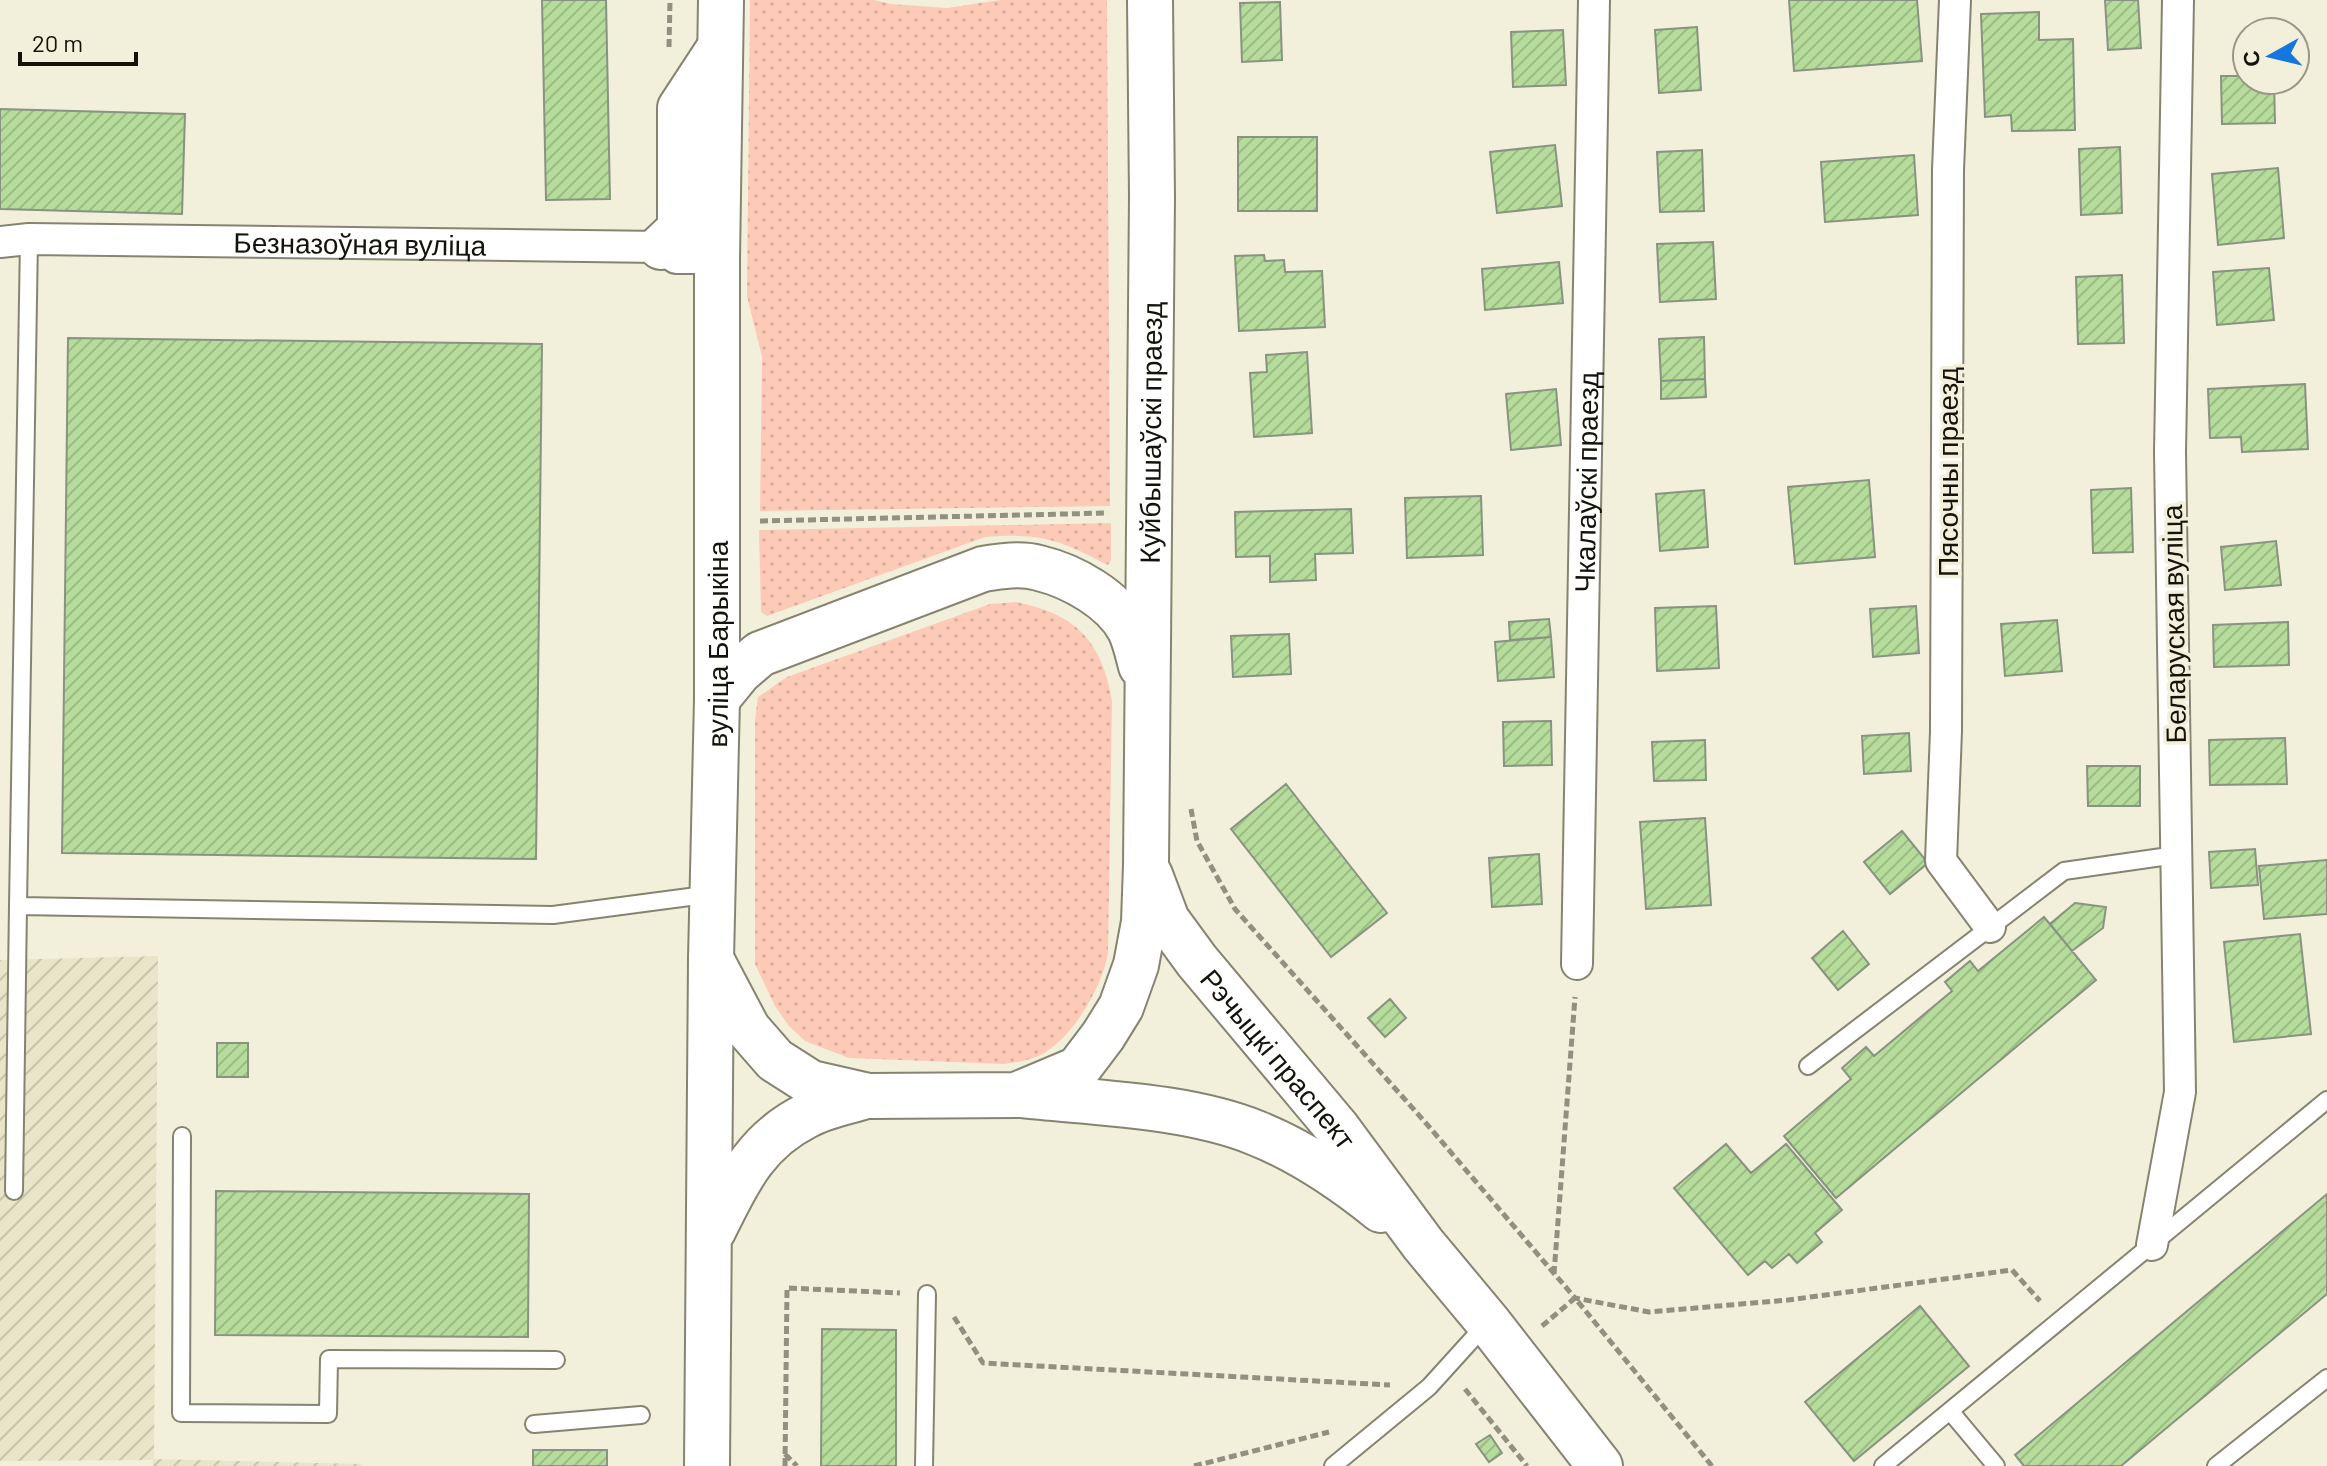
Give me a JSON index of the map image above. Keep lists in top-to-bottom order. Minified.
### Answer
{"streets":{"main road":["Куйбышаўскі праезд","вуліца Барыкіна","Рэчыцкі праспект"],"street":["Безназоўная вуліца","Пясочны праезд","Чкалаўскі праезд","Беларуская вуліца"]},"crossings":[["Безназоўная вуліца","вуліца Барыкіна"],["Куйбышаўскі праезд","Рэчыцкі праспект"],["вуліца Барыкіна","Рэчыцкі праспект"]],"scale_bar":"20 m","north":"left"}
